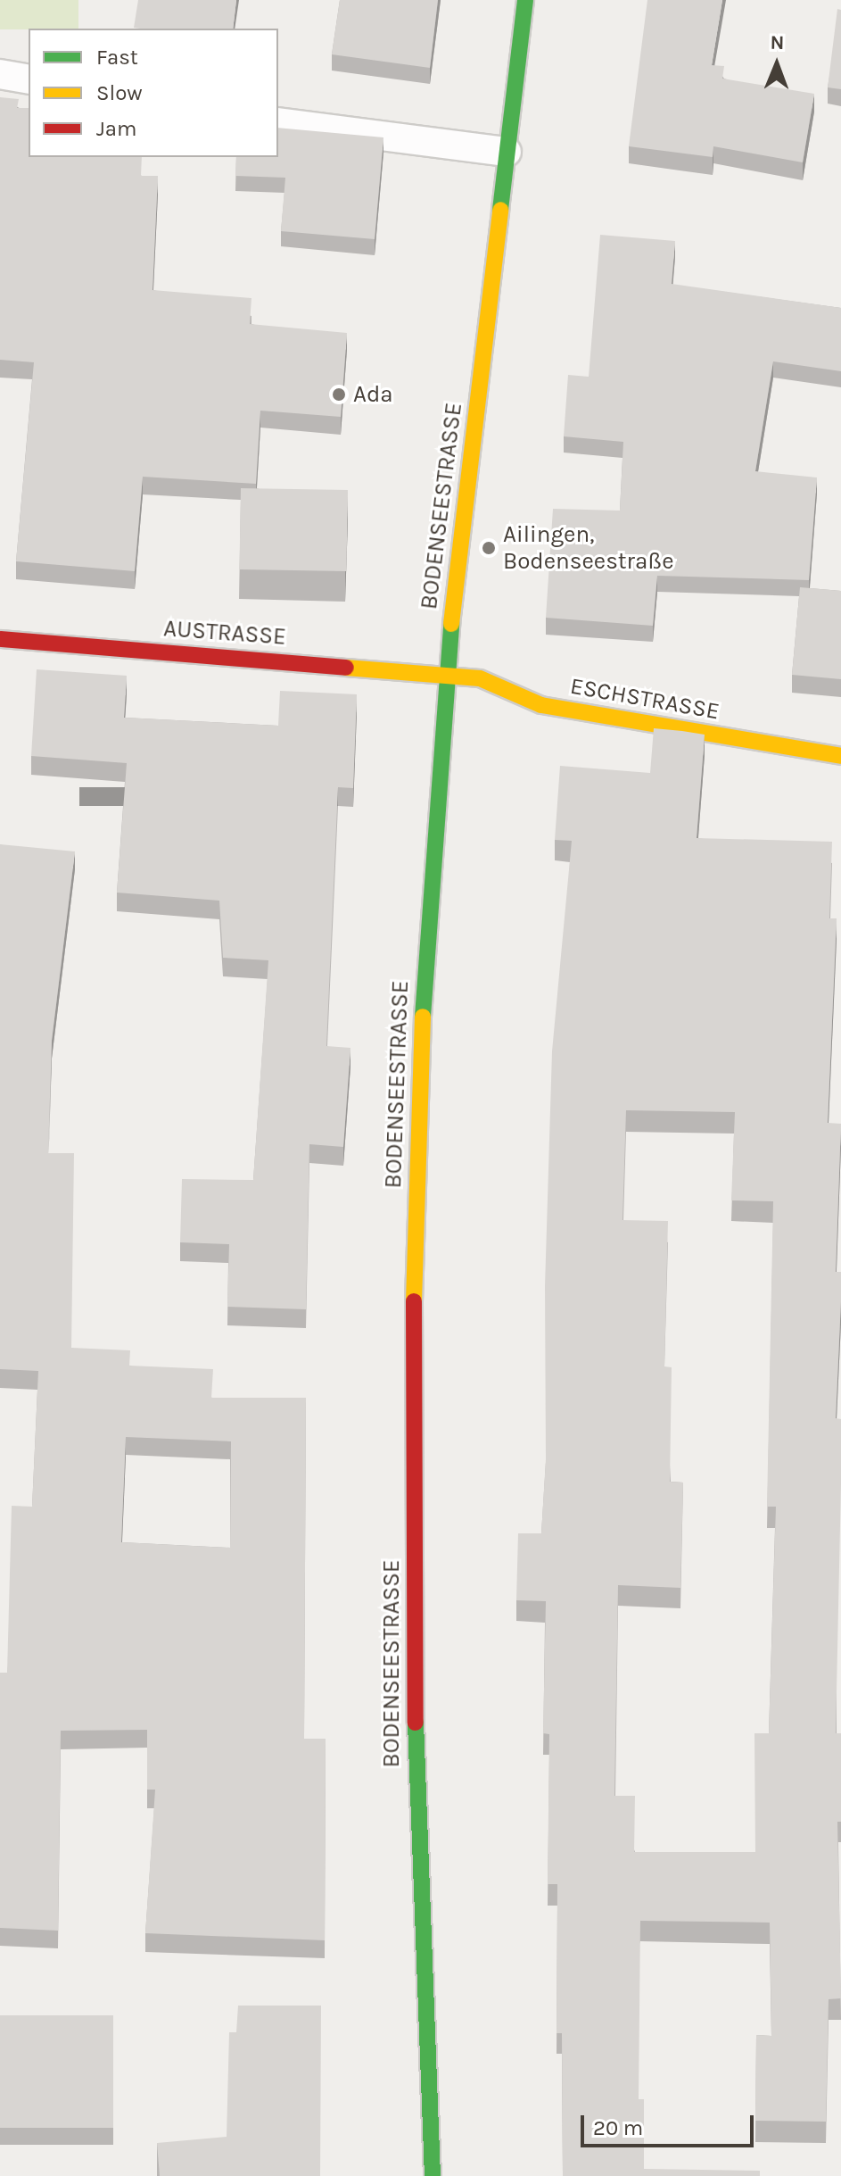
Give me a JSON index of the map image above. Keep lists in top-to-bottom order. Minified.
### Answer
{"streets":{"main road":["BODENSEESTRASSE","AUSTRASSE","ESCHSTRASSE"]},"crossings":[["BODENSEESTRASSE","AUSTRASSE"],["BODENSEESTRASSE","ESCHSTRASSE"],["AUSTRASSE","ESCHSTRASSE"]],"places":["Ada","Ailingen, Bodenseestraße"],"legend":["Fast","Slow","Jam"],"scale_bar":"20 m","north":"top"}
